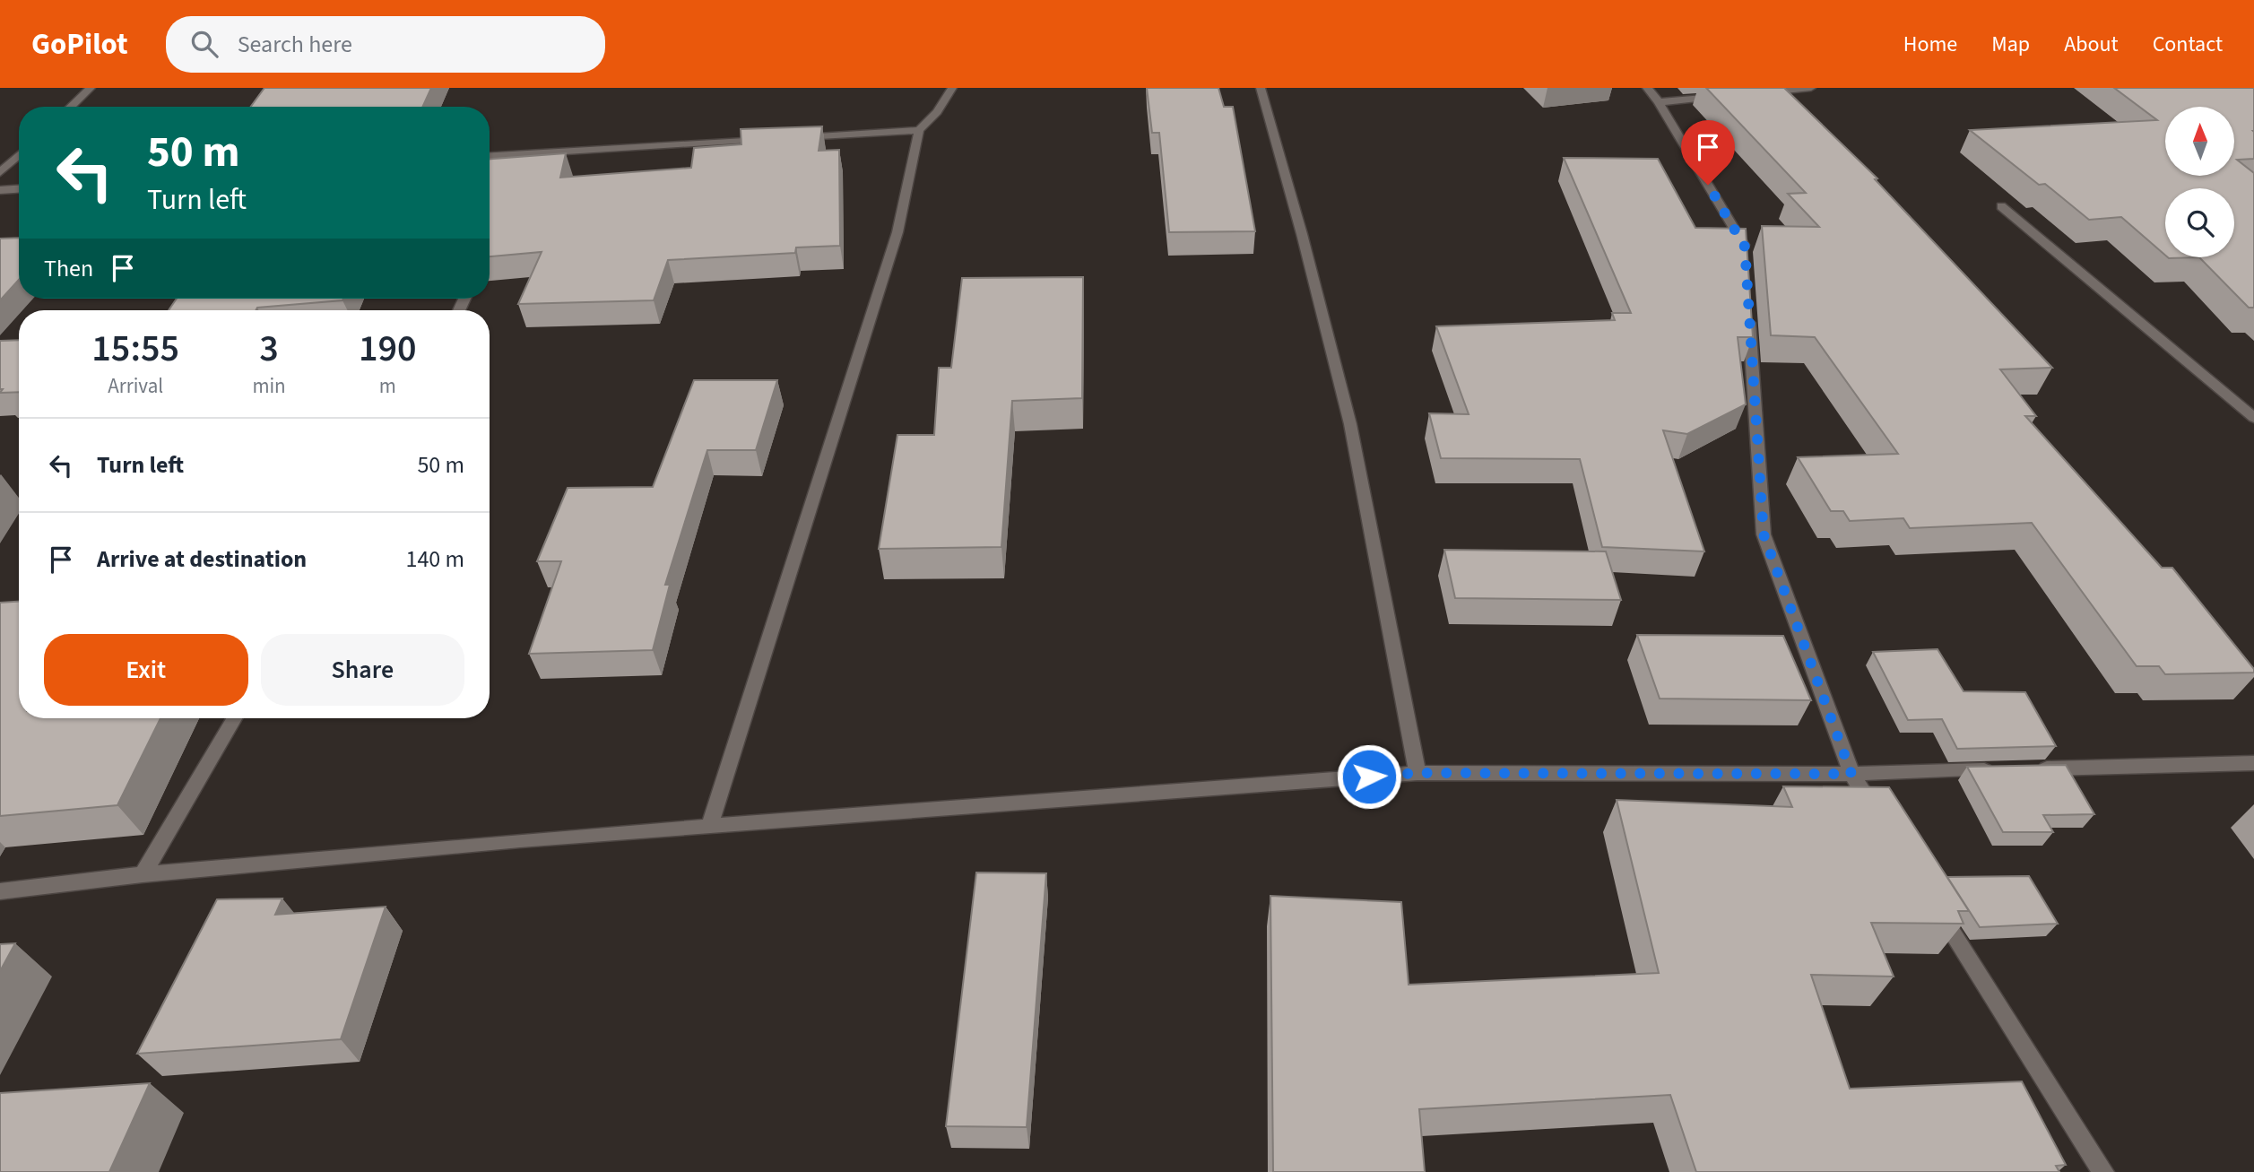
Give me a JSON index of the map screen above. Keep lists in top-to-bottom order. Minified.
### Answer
{"north":"top","page":{"header":"GoPilot","search":"Search here","nav":["Home","Map","About","Contact"],"turn":["50 m","Turn left"],"then":"Then","eta":["15:55","Arrival","3","min","190","m"],"list":[{"name":"Turn left","value":"50 m"},{"name":"Arrive at destination","value":"140 m"}],"buttons":["Exit","Share"]}}
